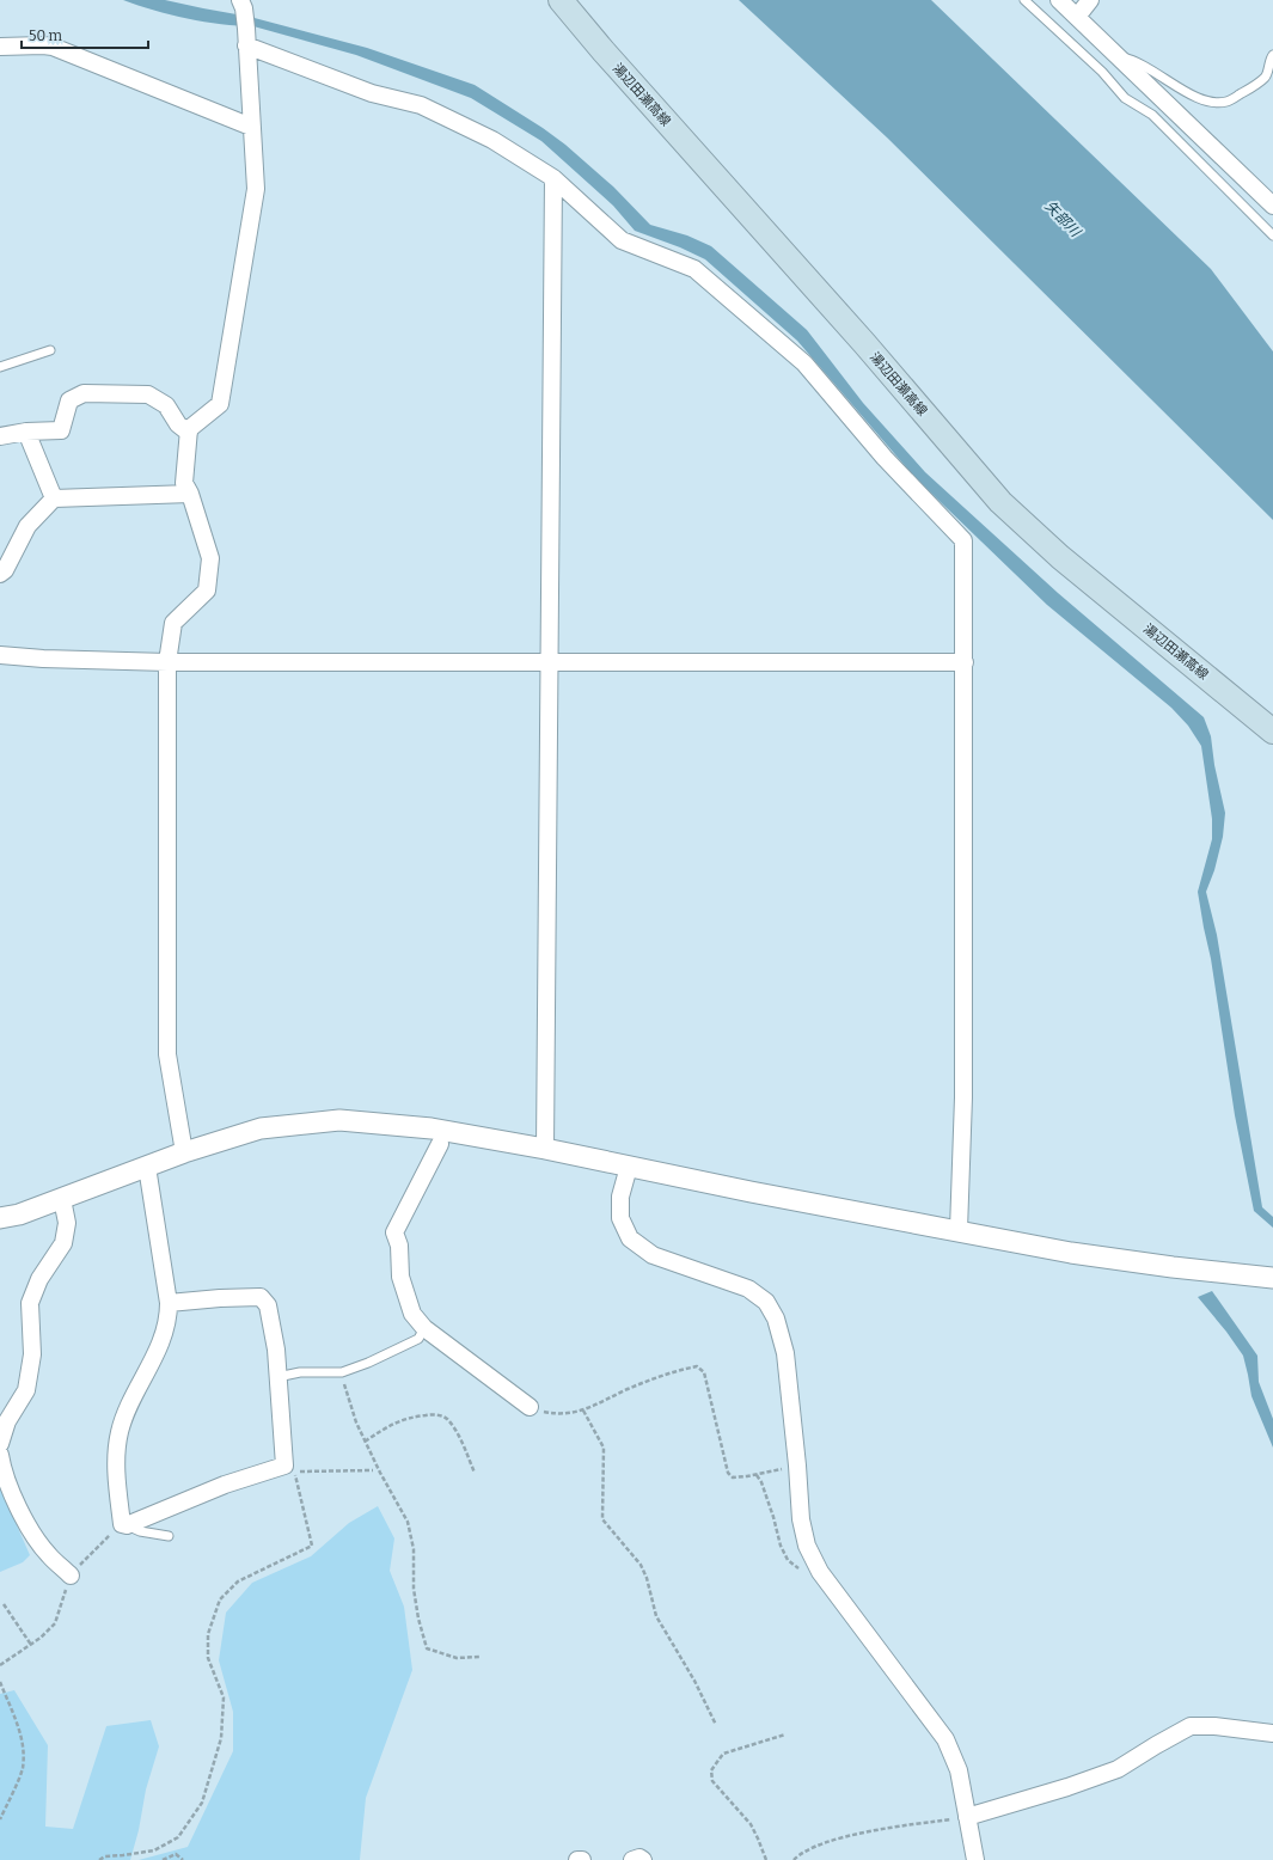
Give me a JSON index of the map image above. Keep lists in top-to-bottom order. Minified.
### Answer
{"streets":{"main road":["湯辺田瀬高線"]},"water":["矢部川"],"scale_bar":"50 m"}
